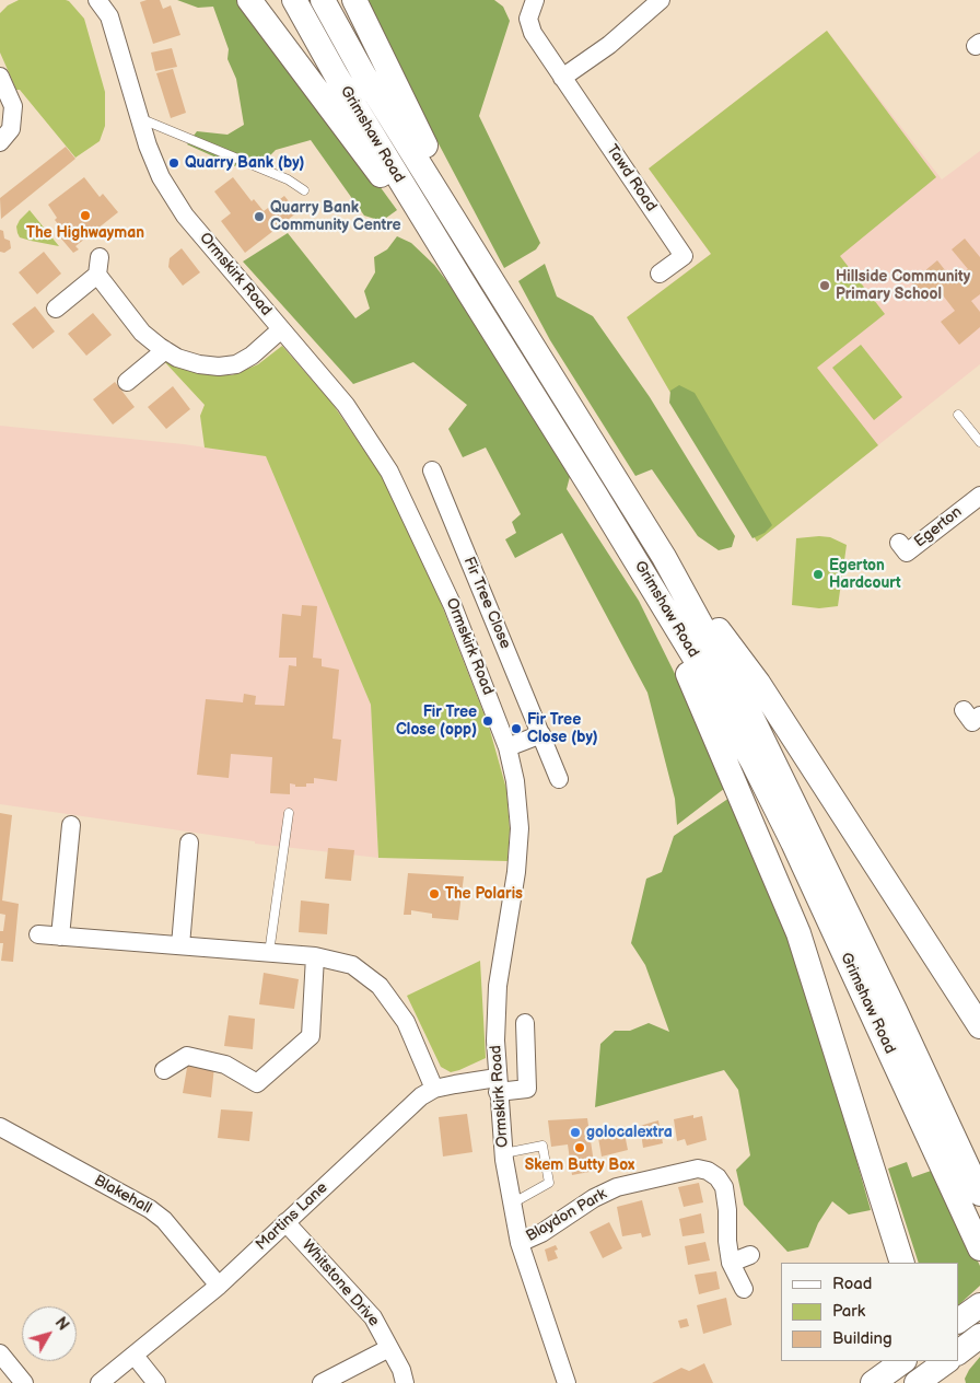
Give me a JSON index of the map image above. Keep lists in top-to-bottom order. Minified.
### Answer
{"streets":{"main road":["Grimshaw Road"],"street":["Tawd Road","Ormskirk Road","Egerton","Fir Tree Close","Blakehall","Blaydon Park","Martins Lane","Whitstone Drive"]},"crossings":[["Ormskirk Road","Blaydon Park"],["Ormskirk Road","Martins Lane"],["Blakehall","Martins Lane"],["Martins Lane","Whitstone Drive"]],"places":["Quarry Bank (by)","The Highwayman","Quarry Bank Community Centre","Hillside Community Primary School","Egerton Hardcourt","Fir Tree Close (opp)","Fir Tree Close (by)","The Polaris","golocalextra","Skem Butty Box"],"legend":["Road","Park","Building"],"north":"top right"}
